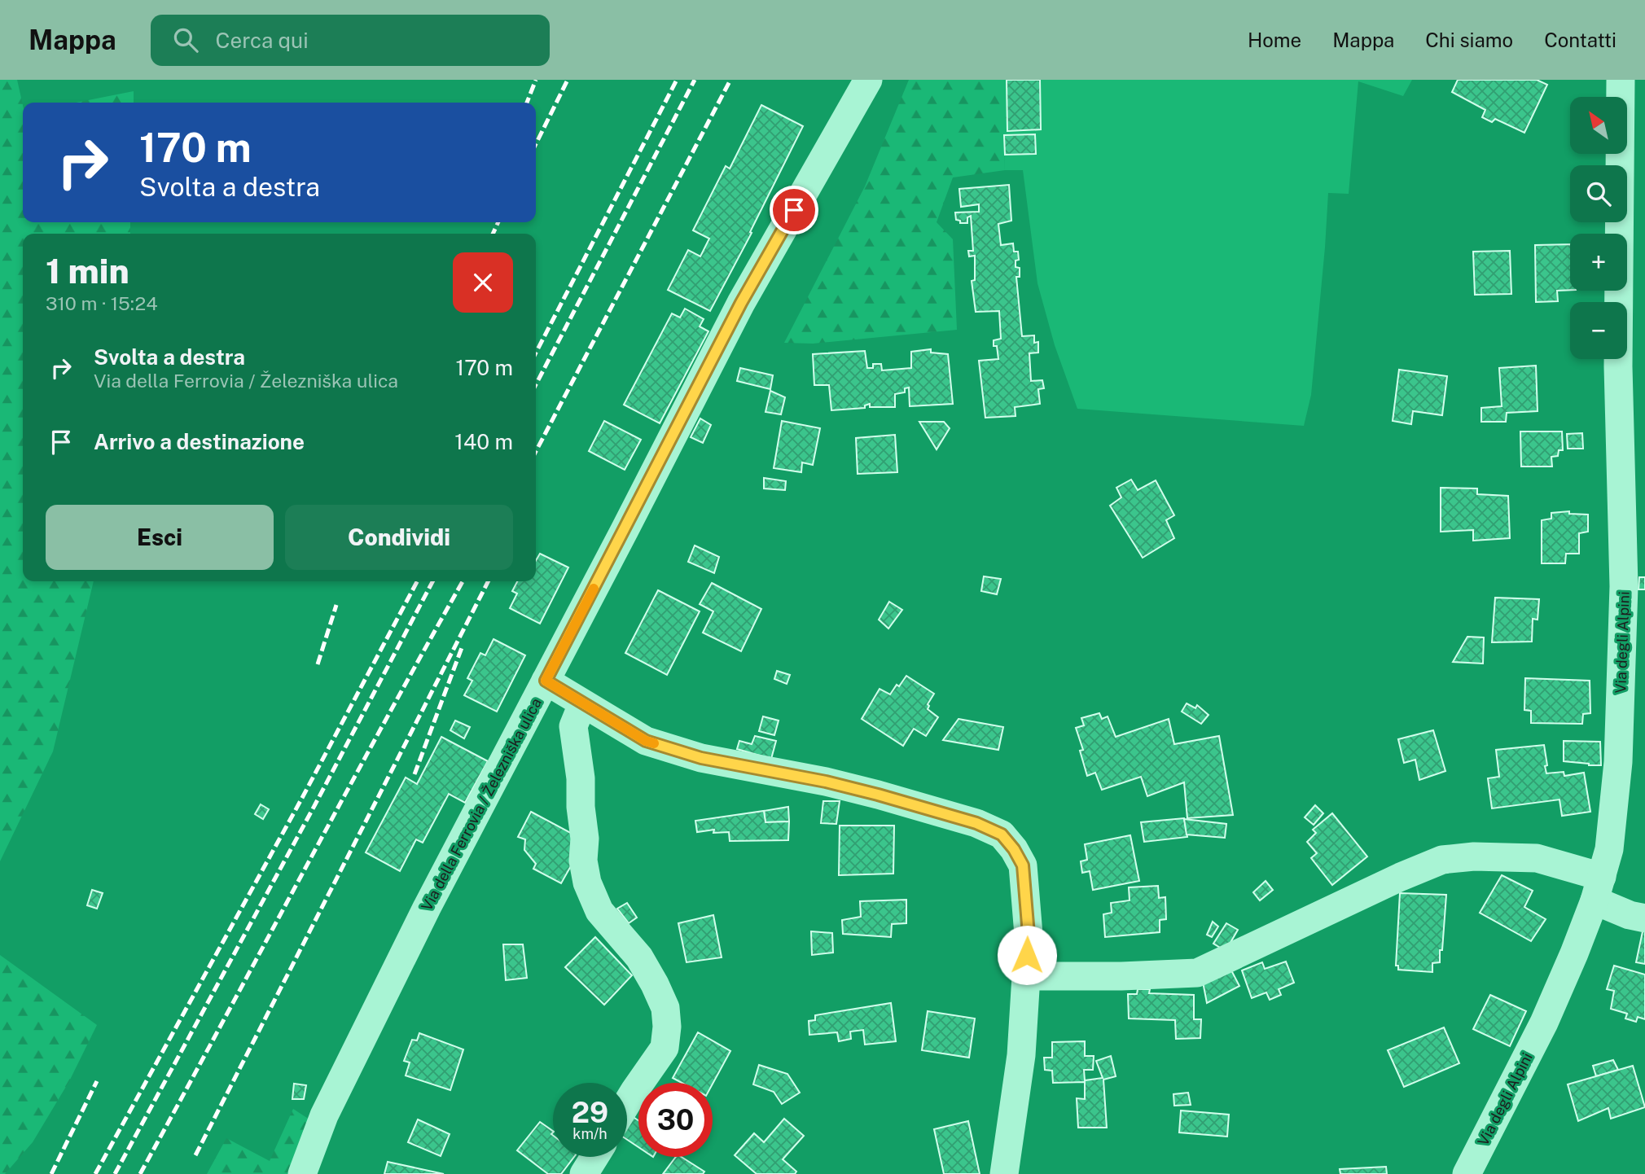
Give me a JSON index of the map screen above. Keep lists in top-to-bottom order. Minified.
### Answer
{"streets":{"street":["Via degli Alpini","Via della Ferrovia / Železniška ulica"]},"north":"top left","page":{"header":"Mappa","search":"Cerca qui","nav":["Home","Mappa","Chi siamo","Contatti"],"map_buttons":["+","−"],"turn":["170 m","Svolta a destra"],"heading":["1 min","310 m · 15:24"],"list":[{"name":"Svolta a destra","note":"Via della Ferrovia / Železniška ulica","value":"170 m"},{"name":"Arrivo a destinazione","value":"140 m"}],"buttons":["Esci","Condividi"],"speed":"29 km/h","limit":"30"}}
